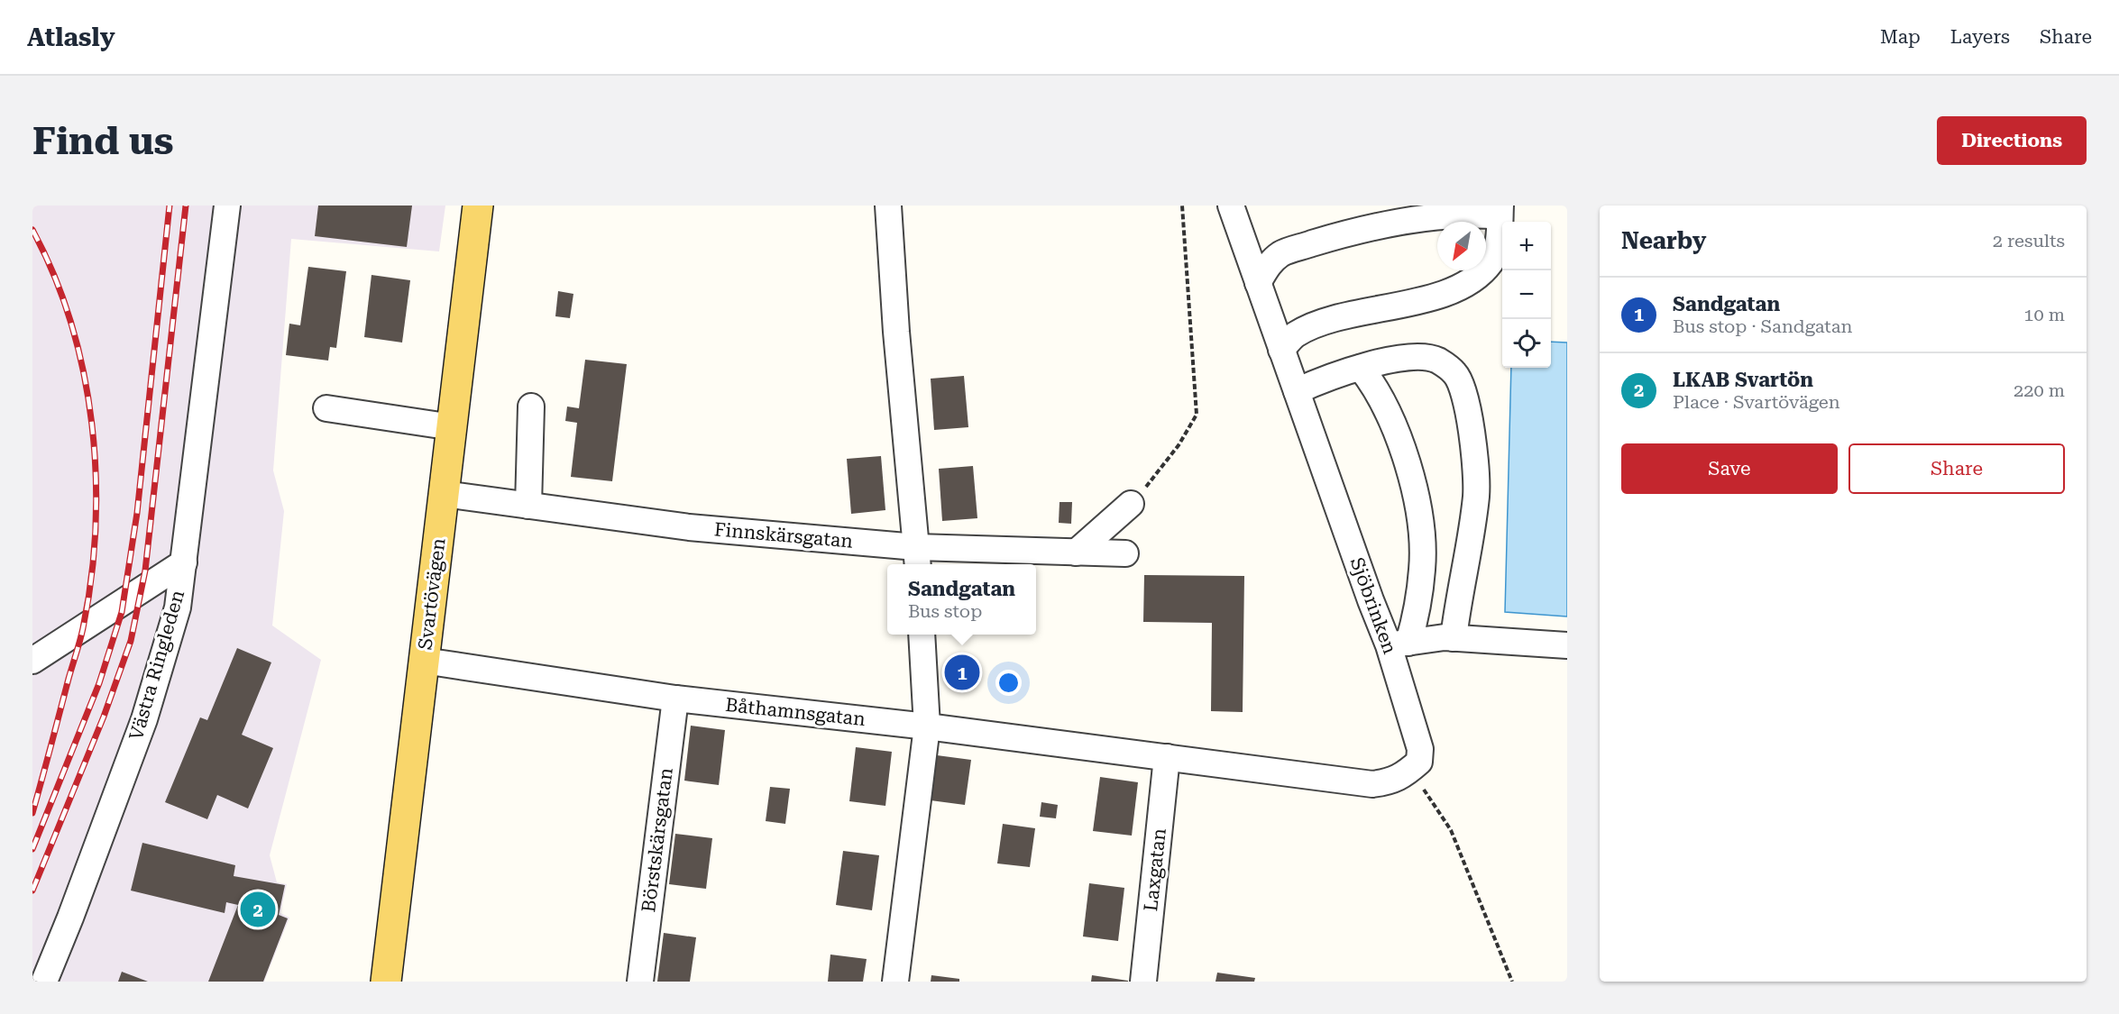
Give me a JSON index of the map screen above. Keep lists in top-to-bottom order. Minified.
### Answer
{"streets":{"main road":["Svartövägen"],"street":["Finnskärsgatan","Sjöbrinken","Västra Ringleden","Båthamnsgatan","Börstskärsgatan","Laxgatan"]},"crossings":[["Finnskärsgatan","Svartövägen"],["Svartövägen","Båthamnsgatan"],["Båthamnsgatan","Börstskärsgatan"],["Båthamnsgatan","Laxgatan"]],"north":"bottom left","page":{"header":"Atlasly","nav":["Map","Layers","Share"],"buttons":["Directions",["Save","Share"]],"title":"Find us","heading":["Nearby","2 results"],"map_buttons":["+","−"],"list":[{"mark":"1","name":"Sandgatan","note":"Bus stop · Sandgatan","value":"10 m"},{"mark":"2","name":"LKAB Svartön","note":"Place · Svartövägen","value":"220 m"}],"popup":["Sandgatan","Bus stop"],"pins":["1","2"]}}
